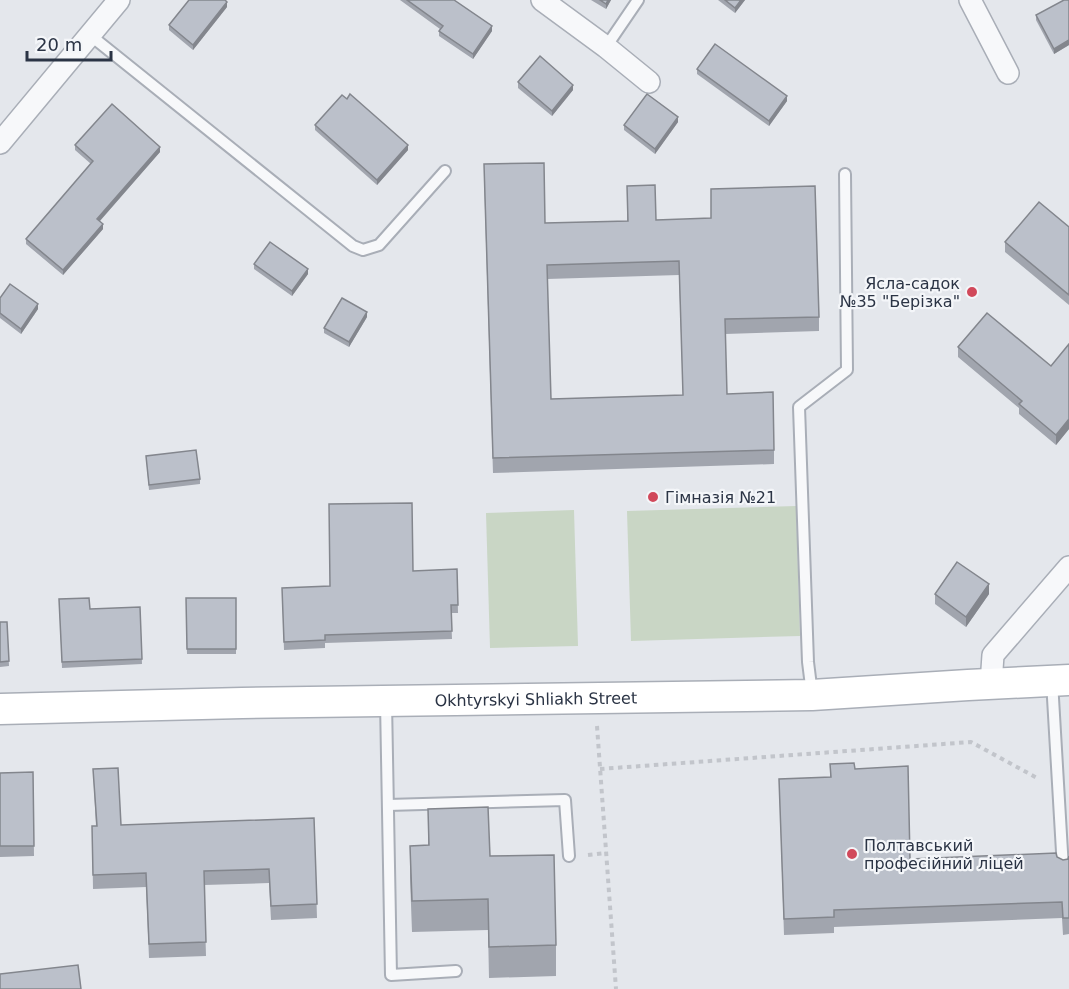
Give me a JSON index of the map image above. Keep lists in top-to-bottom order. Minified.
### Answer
{"streets":{"main road":["Okhtyrskyi Shliakh Street"]},"places":["Ясла-садок №35 \"Берізка\"","Гімназія №21","Полтавський професійний ліцей"],"scale_bar":"20 m"}
